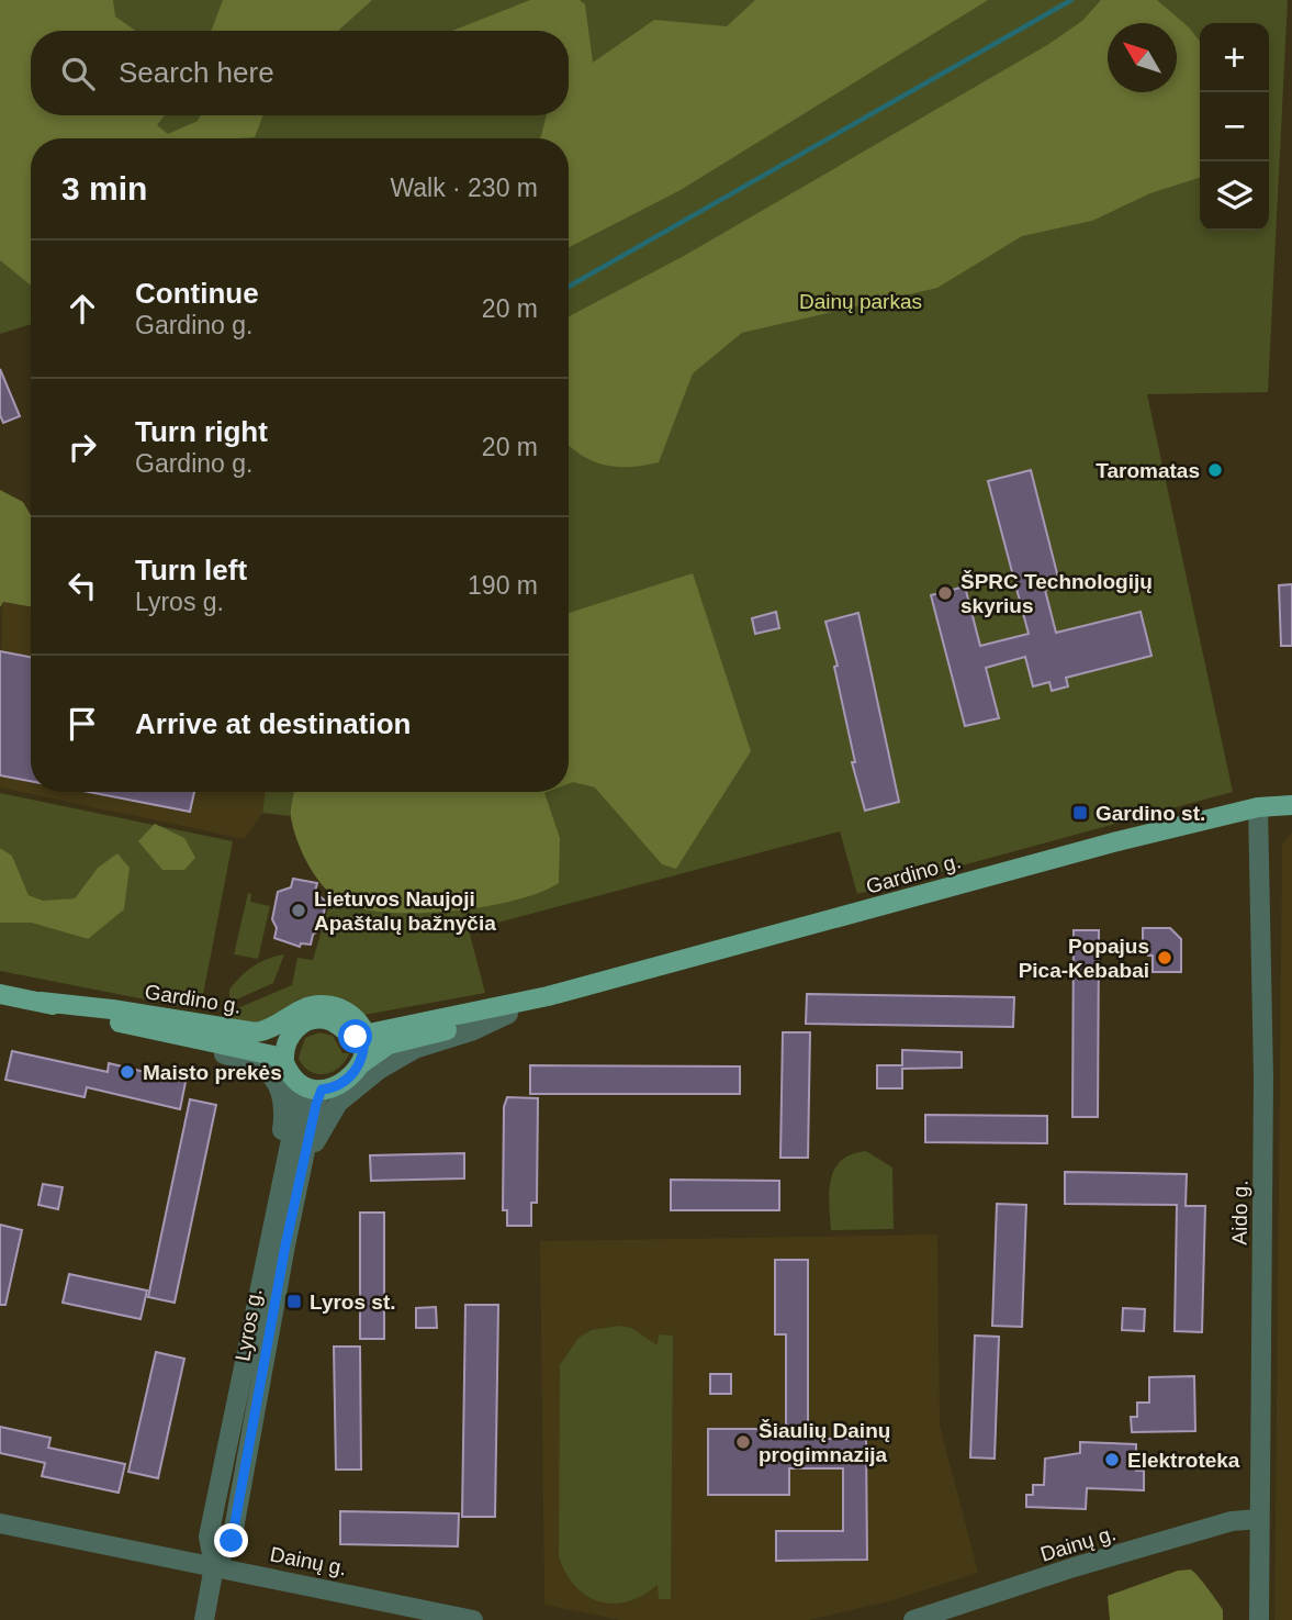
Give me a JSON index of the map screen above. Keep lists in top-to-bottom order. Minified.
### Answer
{"streets":{"main road":["Gardino g."],"street":["Aido g.","Lyros g.","Dainų g."]},"crossings":[["Gardino g.","Aido g."],["Gardino g.","Lyros g."],["Aido g.","Dainų g."],["Lyros g.","Dainų g."]],"parks":["Dainų parkas"],"places":{"other":["Taromatas","ŠPRC Technologijų skyrius","Lietuvos Naujoji Apaštalų bažnyčia","Popajus Pica-Kebabai","Maisto prekės","Šiaulių Dainų progimnazija","Elektroteka"],"transit":["Gardino st.","Lyros st."]},"north":"top left","page":{"map_buttons":["+","−"],"search":"Search here","heading":["3 min","Walk · 230 m"],"list":[["Continue","Gardino g.","20 m"],["Turn right","Gardino g.","20 m"],["Turn left","Lyros g.","190 m"],"Arrive at destination"]}}
